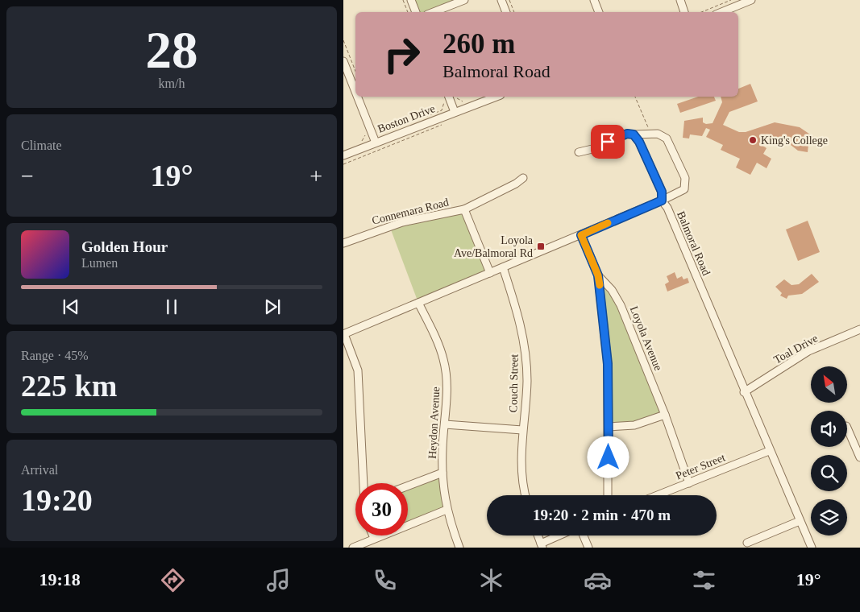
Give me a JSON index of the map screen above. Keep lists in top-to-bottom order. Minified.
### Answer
{"streets":{"street":["Boston Drive","Connemara Road","Balmoral Road","Loyola Avenue","Toal Drive","Couch Street","Heydon Avenue","Peter Street"]},"crossings":[["Balmoral Road","Toal Drive"],["Balmoral Road","Peter Street"],["Loyola Avenue","Peter Street"]],"places":{"other":["King's College"],"transit":["Loyola Ave/Balmoral Rd"]},"north":"top left","page":{"tile":[["28","km/h"],"Climate",["Range · 45%","225 km"],["Arrival","19:20"]],"turn":["260 m","Balmoral Road"],"heat":["−","19°","+"],"song":["Golden Hour","Lumen"],"limit":"30","trip":"19:20 · 2 min · 470 m","tabs":["19:18","19°"]}}
